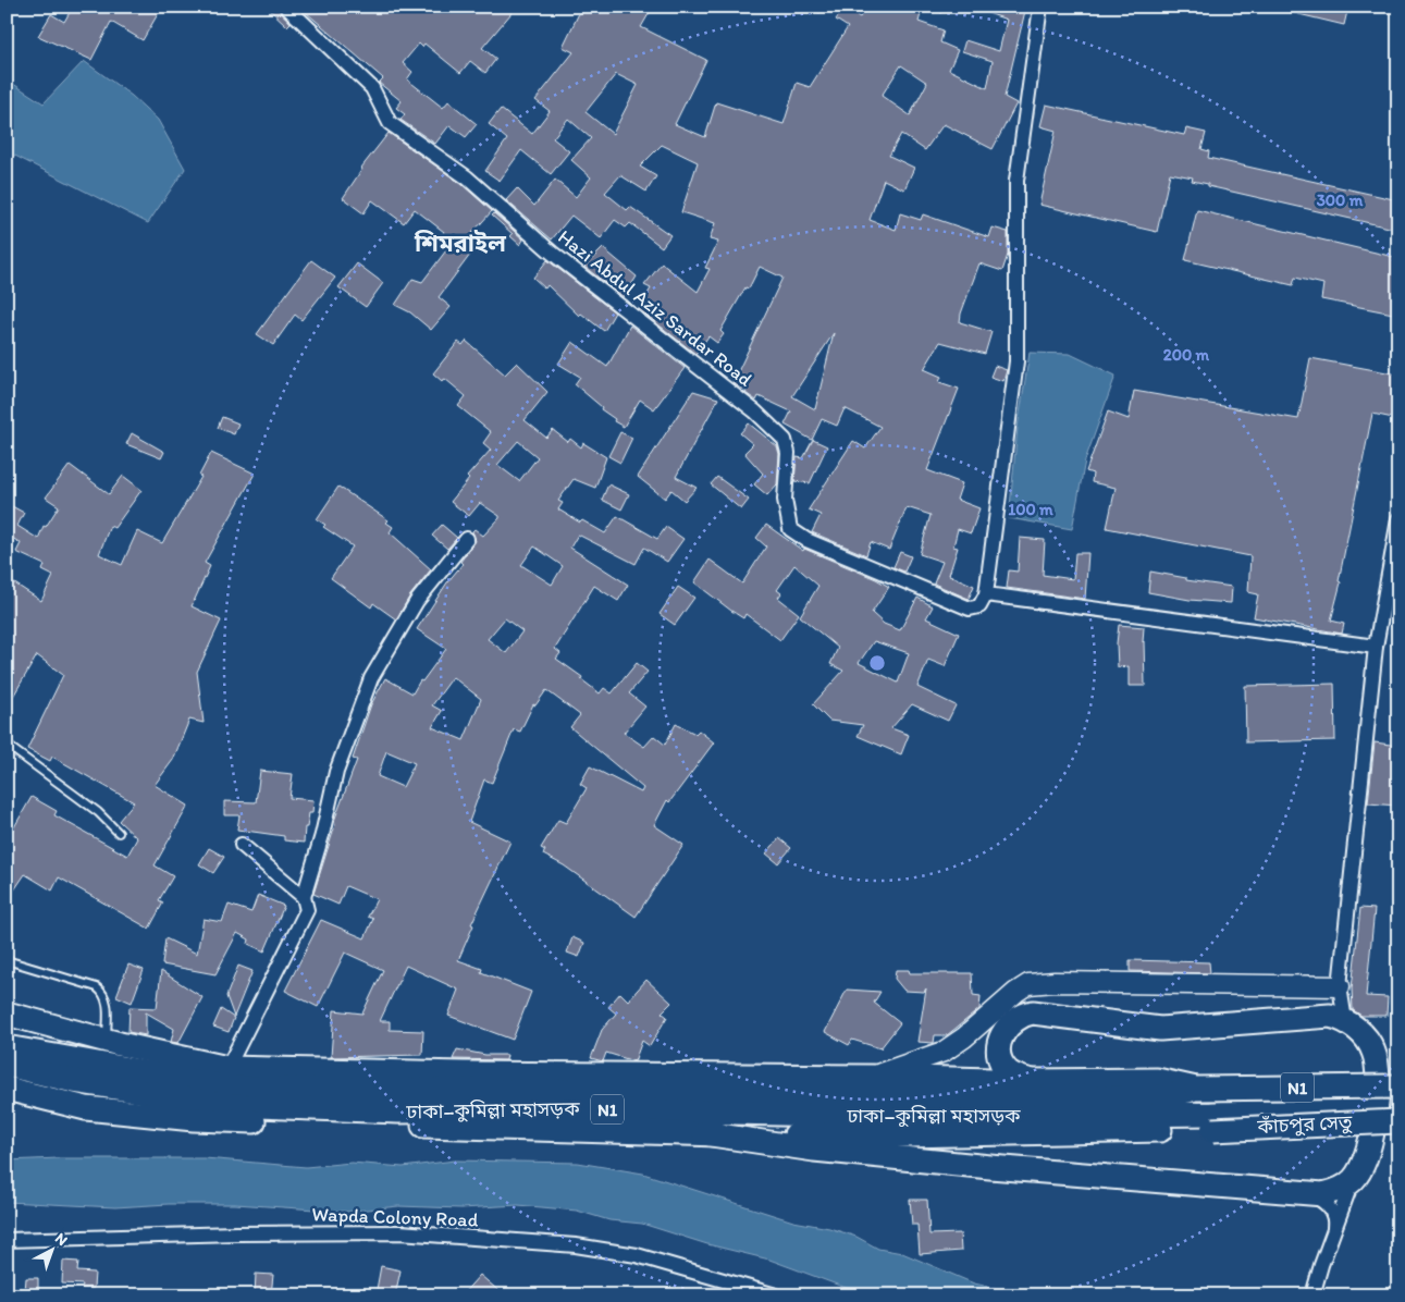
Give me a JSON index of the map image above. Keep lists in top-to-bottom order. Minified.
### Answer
{"streets":{"highway":["N1","ঢাকা–কুমিল্লা মহাসড়ক","কাঁচপুর সেতু"],"street":["Hazi Abdul Aziz Sardar Road","Wapda Colony Road"]},"crossings":[["ঢাকা–কুমিল্লা মহাসড়ক","কাঁচপুর সেতু"]],"districts":["শিমরাইল"],"north":"top right","rings":["300 m","200 m","100 m"]}
